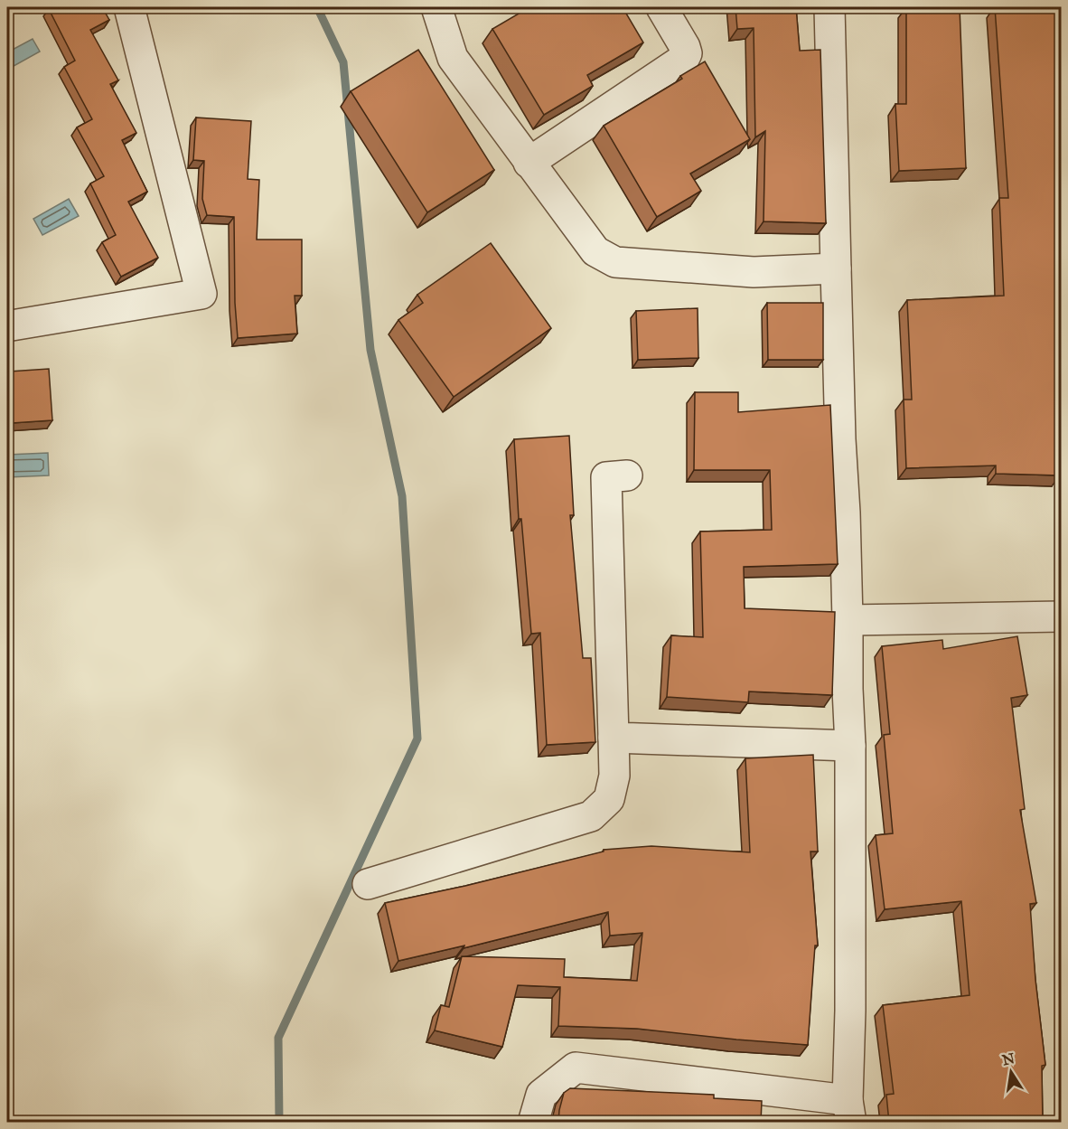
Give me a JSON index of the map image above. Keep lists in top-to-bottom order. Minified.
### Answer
{"north":"top"}
